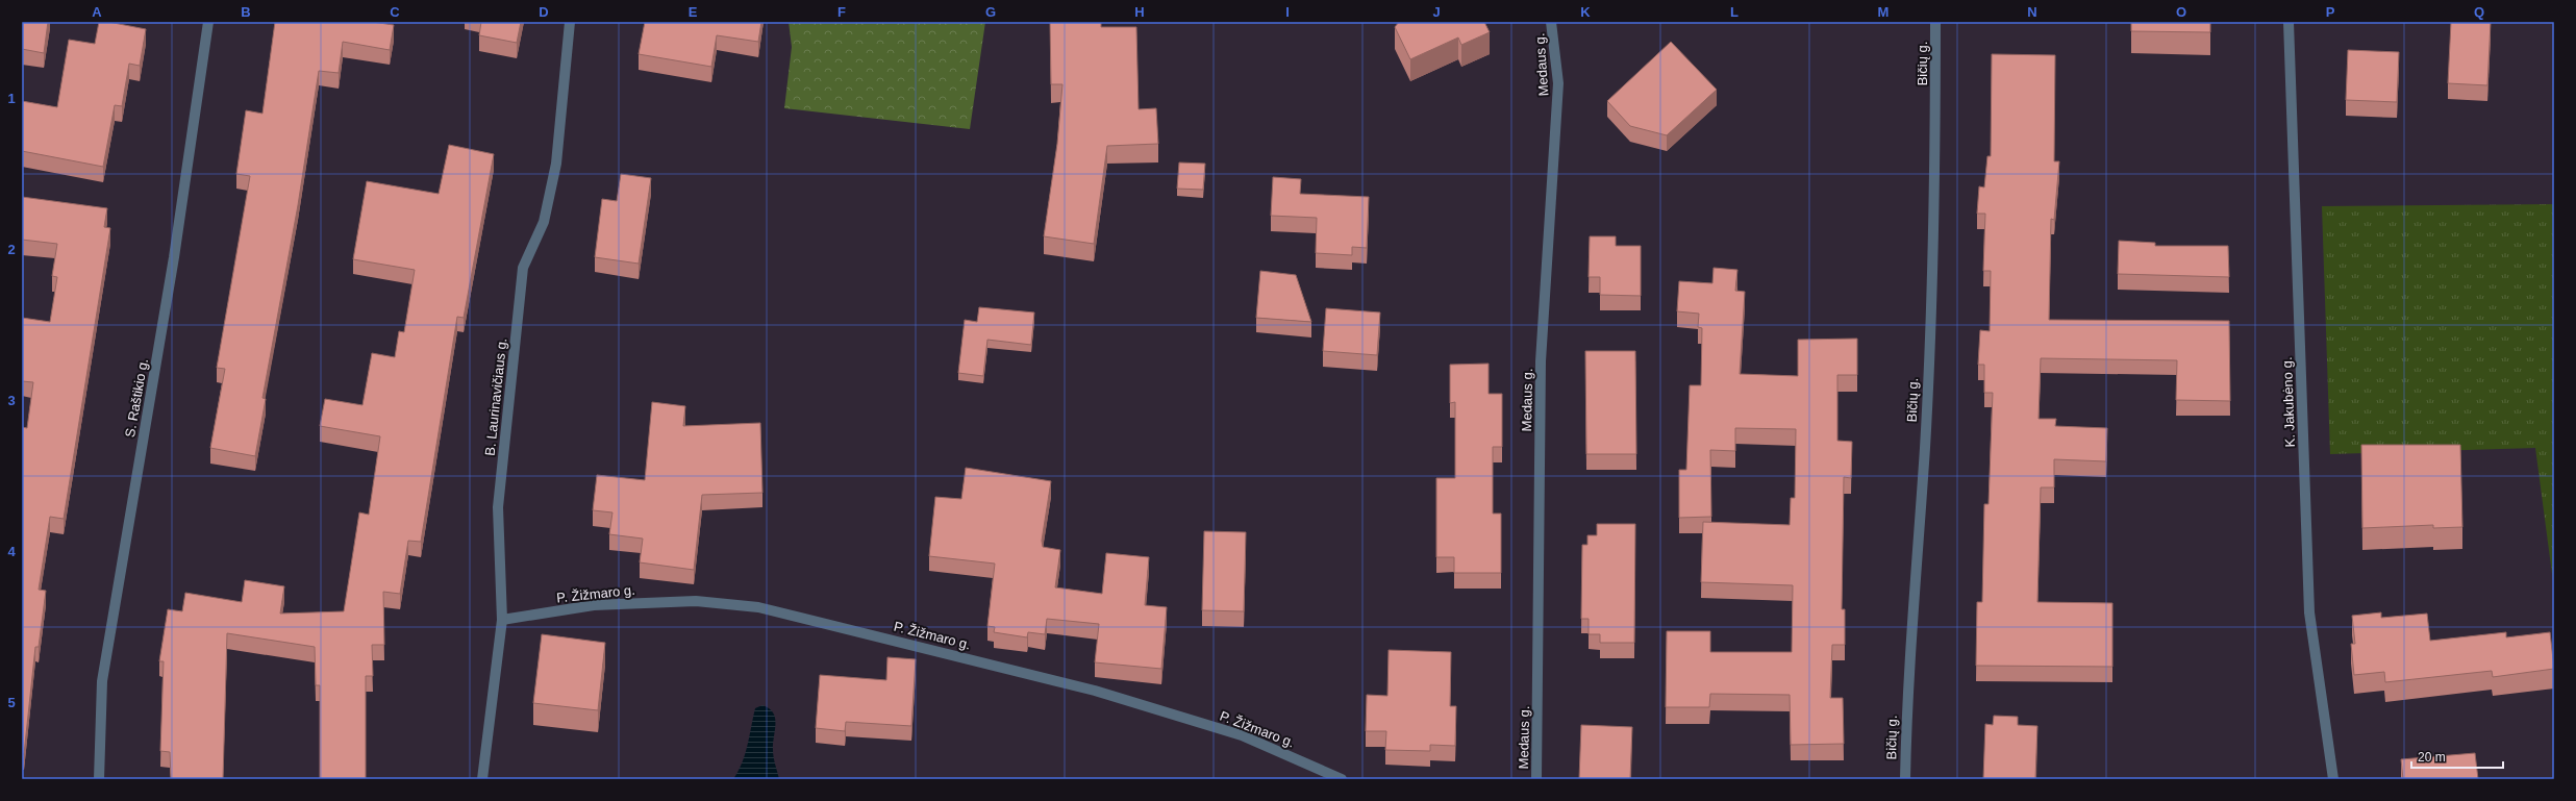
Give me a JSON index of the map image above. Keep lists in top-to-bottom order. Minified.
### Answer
{"streets":{"street":["Bičių g.","Medaus g.","B. Laurinavičiaus g.","S. Raštikio g.","K. Jakubėno g.","P. Žižmaro g."]},"crossings":[["B. Laurinavičiaus g.","P. Žižmaro g."]],"scale_bar":"20 m","grid":{"columns":["A","B","C","D","E","F","G","H","I","J","K","L","M","N","O","P","Q"],"rows":["1","2","3","4","5"]}}
